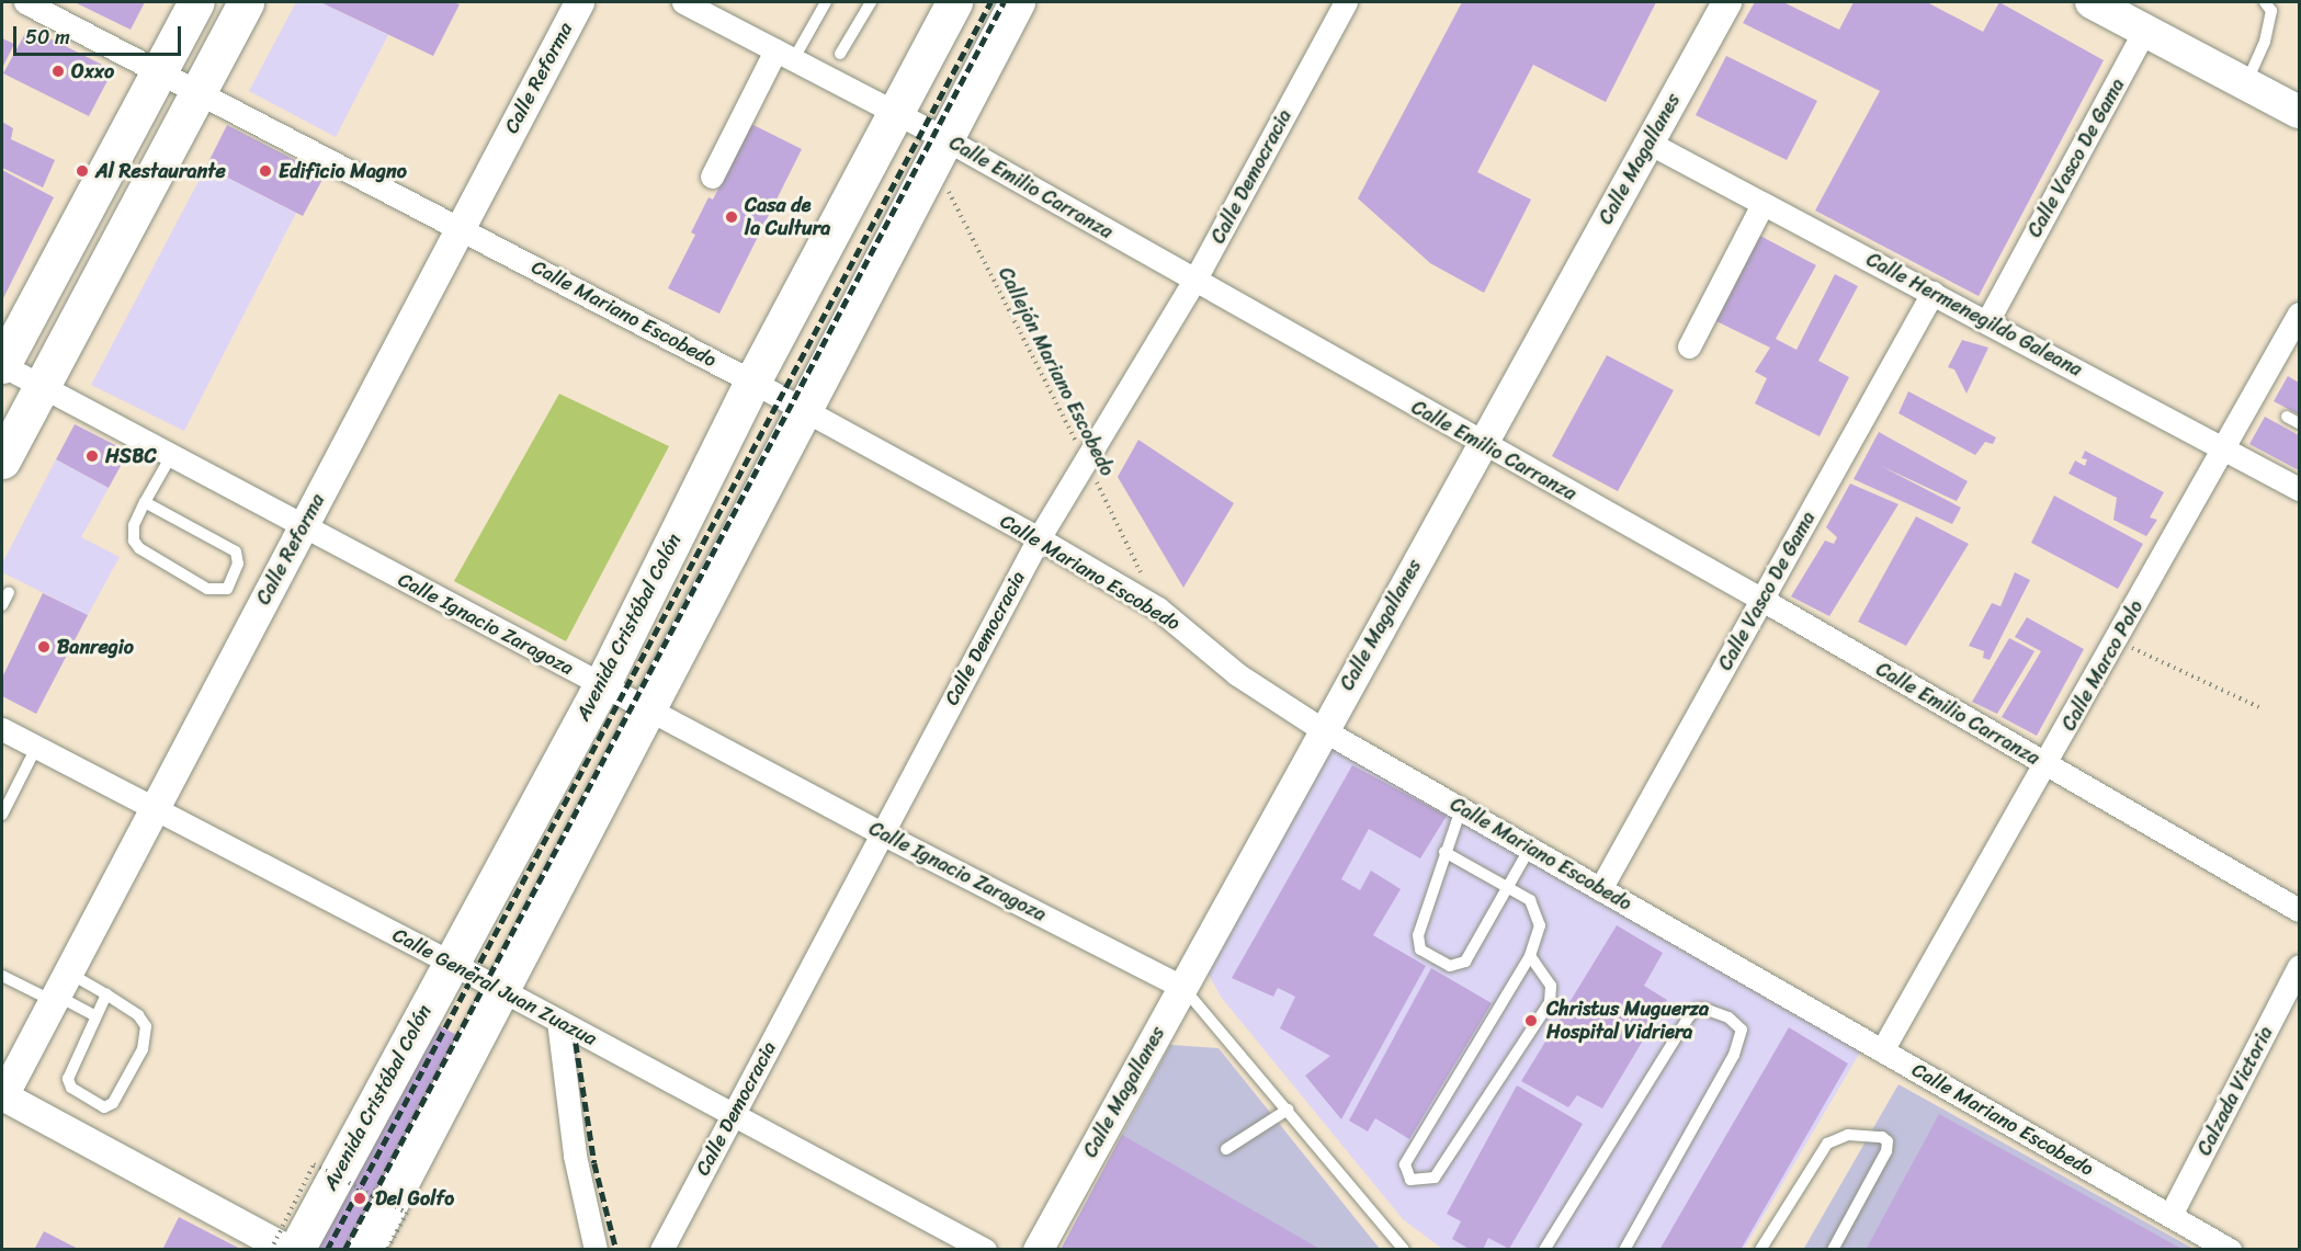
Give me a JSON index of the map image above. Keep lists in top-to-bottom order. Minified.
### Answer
{"streets":{"main road":["Avenida Cristóbal Colón"],"street":["Calle Reforma","Calle Vasco De Gama","Calle Magallanes","Calle Democracia","Calle Emilio Carranza","Calle Mariano Escobedo","Calle Hermenegildo Galeana","Calle Ignacio Zaragoza","Calle Marco Polo","Calle General Juan Zuazua","Calzada Victoria"],"path":["Callejón Mariano Escobedo"]},"crossings":[["Calle Reforma","Calle Mariano Escobedo"],["Calle Reforma","Calle Ignacio Zaragoza"],["Calle Reforma","Calle General Juan Zuazua"],["Calle Vasco De Gama","Calle Emilio Carranza"],["Calle Vasco De Gama","Calle Mariano Escobedo"],["Calle Vasco De Gama","Calle Hermenegildo Galeana"],["Calle Magallanes","Calle Emilio Carranza"],["Calle Magallanes","Calle Mariano Escobedo"],["Calle Magallanes","Calle Hermenegildo Galeana"],["Calle Magallanes","Calle Ignacio Zaragoza"],["Calle Democracia","Calle Emilio Carranza"],["Calle Democracia","Calle Mariano Escobedo"],["Calle Democracia","Callejón Mariano Escobedo"],["Calle Democracia","Calle Ignacio Zaragoza"],["Calle Democracia","Calle General Juan Zuazua"],["Calle Emilio Carranza","Avenida Cristóbal Colón"],["Calle Emilio Carranza","Calle Marco Polo"],["Calle Mariano Escobedo","Callejón Mariano Escobedo"],["Calle Mariano Escobedo","Avenida Cristóbal Colón"],["Calle Mariano Escobedo","Calle Marco Polo"],["Calle Mariano Escobedo","Calzada Victoria"],["Calle Hermenegildo Galeana","Calle Marco Polo"],["Calle Ignacio Zaragoza","Avenida Cristóbal Colón"],["Avenida Cristóbal Colón","Calle General Juan Zuazua"]],"places":["Oxxo","Al Restaurante","Edificio Magno","Casa de la Cultura","HSBC","Banregio","Christus Muguerza Hospital Vidriera","Del Golfo"],"scale_bar":"50 m"}
